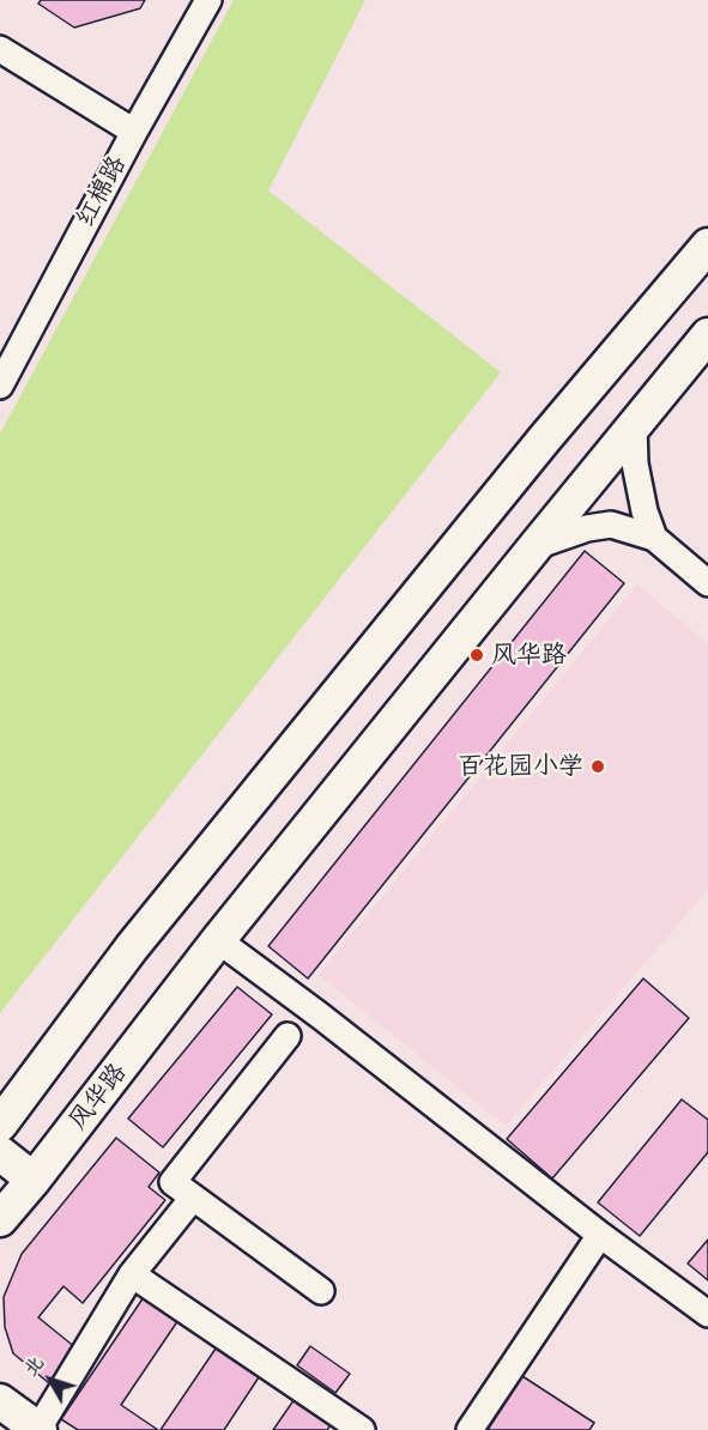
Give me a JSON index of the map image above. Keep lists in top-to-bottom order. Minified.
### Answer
{"streets":{"main road":["风华路"],"street":["红棉路"]},"places":["风华路","百花园小学"],"north":"top left"}
